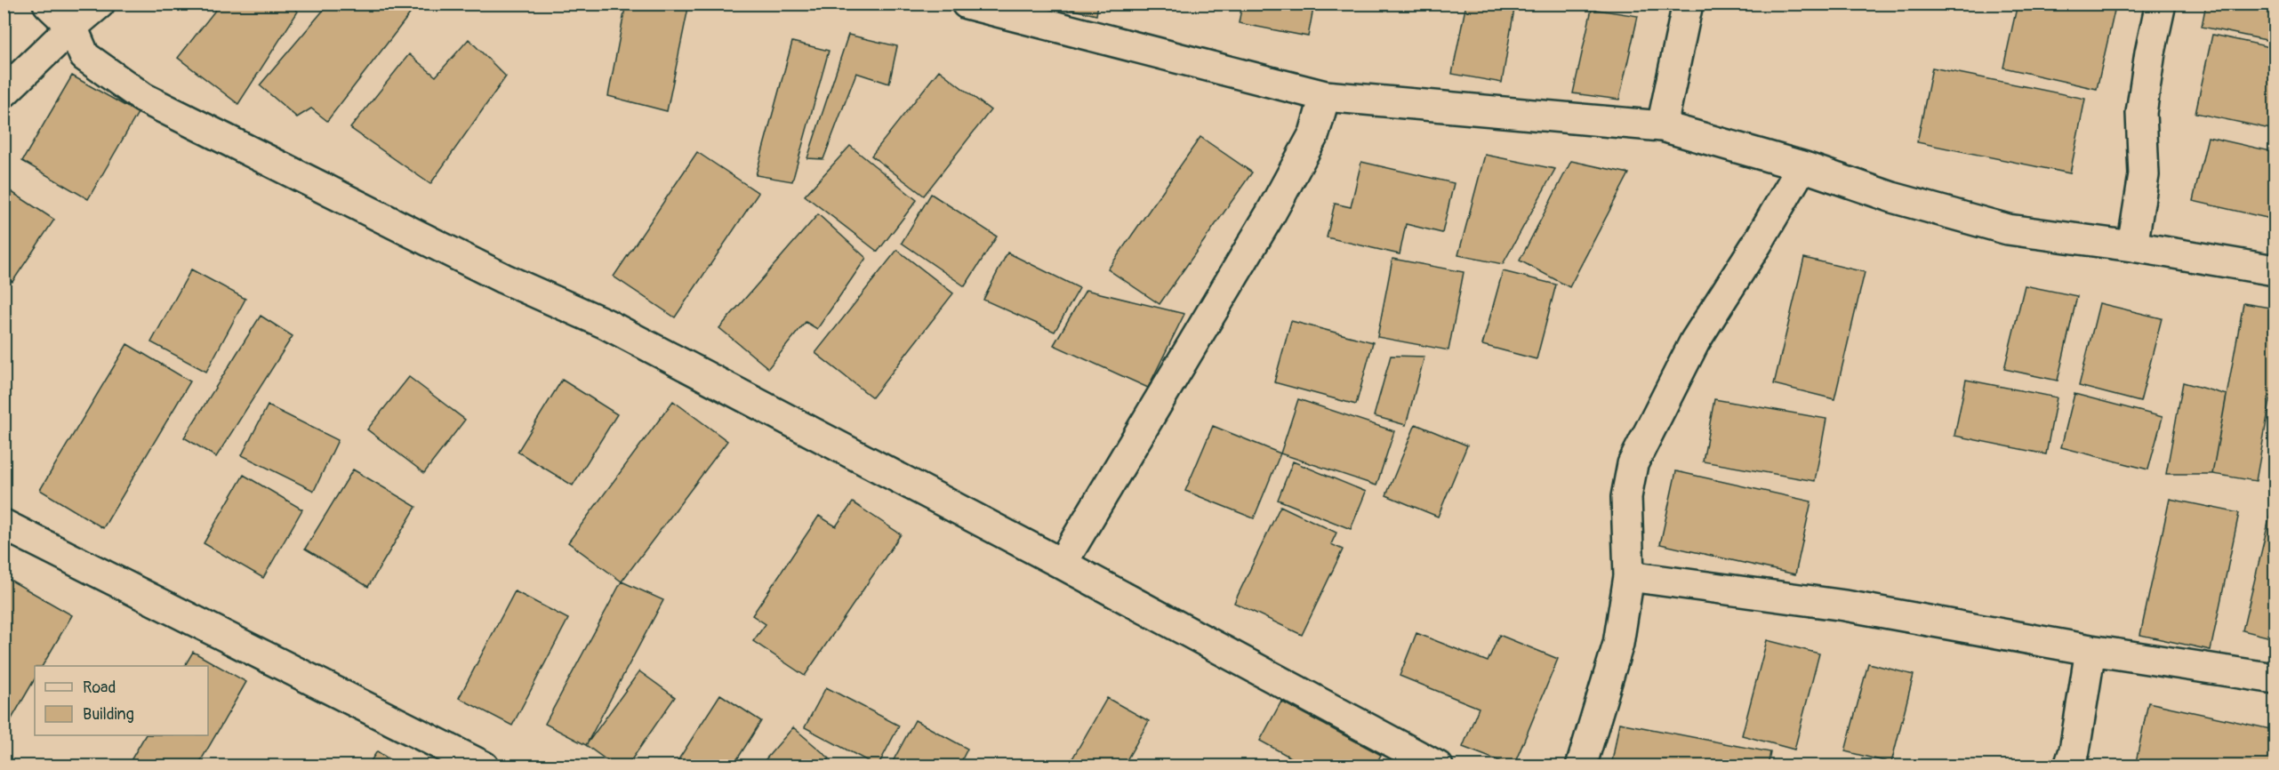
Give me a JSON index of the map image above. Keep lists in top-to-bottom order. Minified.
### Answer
{"legend":["Road","Building"]}
